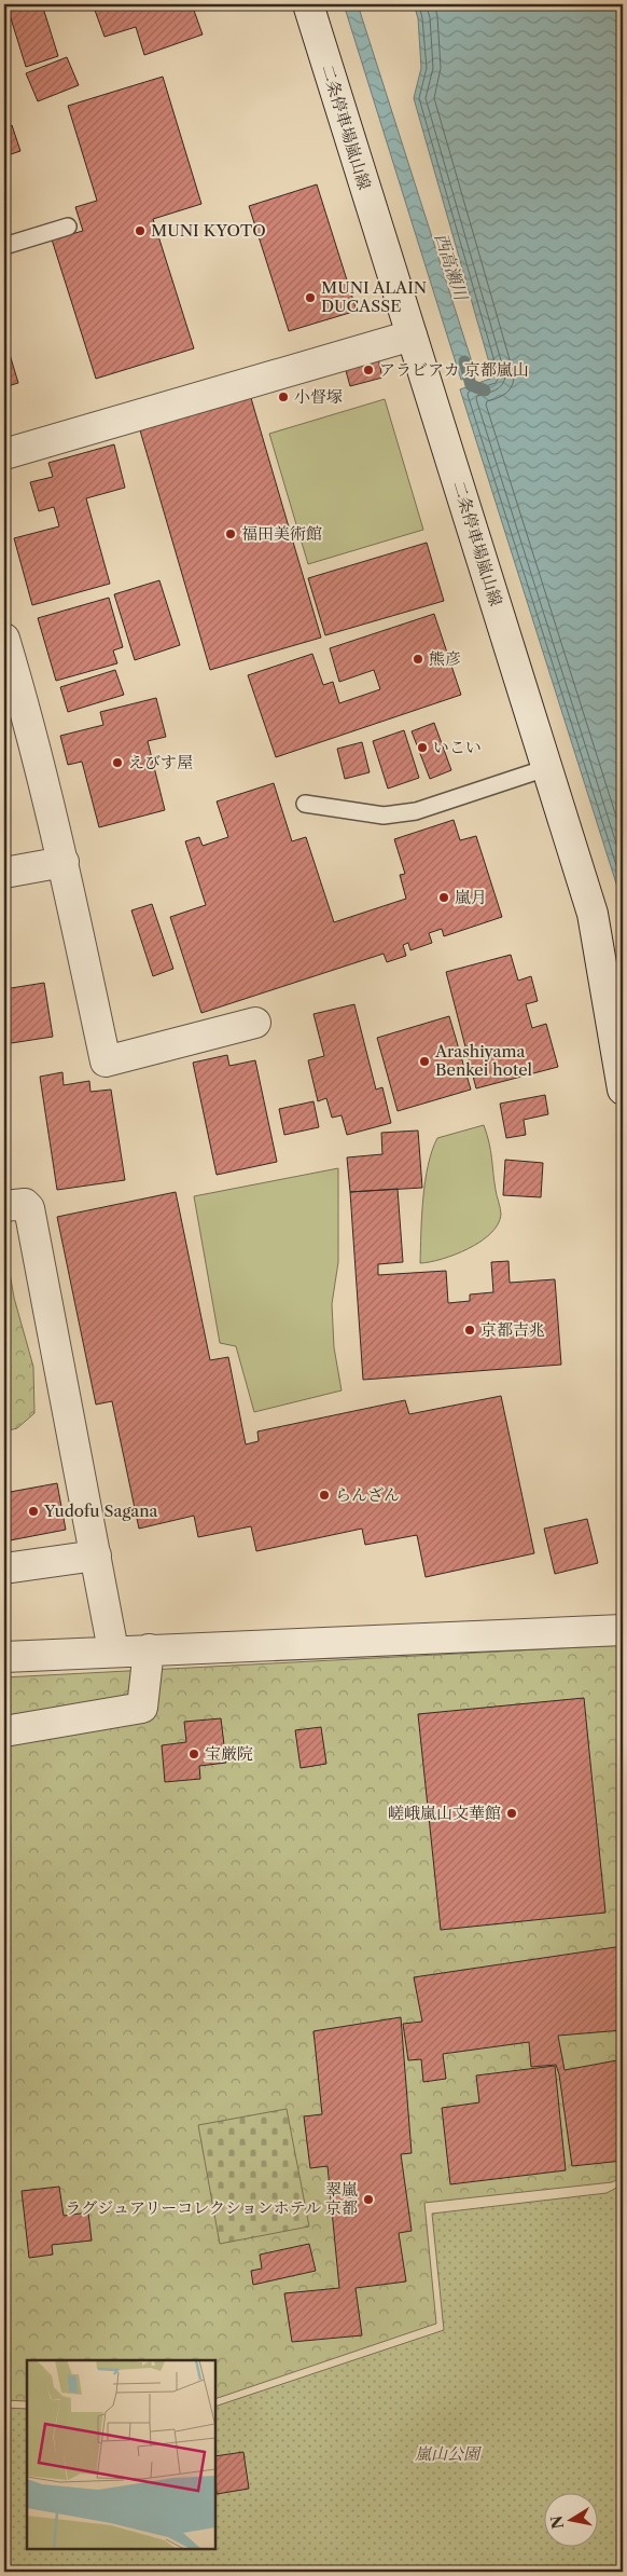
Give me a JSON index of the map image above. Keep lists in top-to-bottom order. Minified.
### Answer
{"streets":{"street":["二条停車場嵐山線"]},"water":["西高瀬川"],"parks":["嵐山公園"],"places":["MUNI KYOTO","MUNI ALAIN DUCASSE","アラビアカ 京都嵐山","小督塚","福田美術館","熊彦","いこい","えびす屋","嵐月","Arashiyama Benkei hotel","京都吉兆","らんざん","Yudofu Sagana","宝厳院","嵯峨嵐山文華館","翠嵐 ラグジュアリーコレクションホテル 京都"],"north":"left"}
